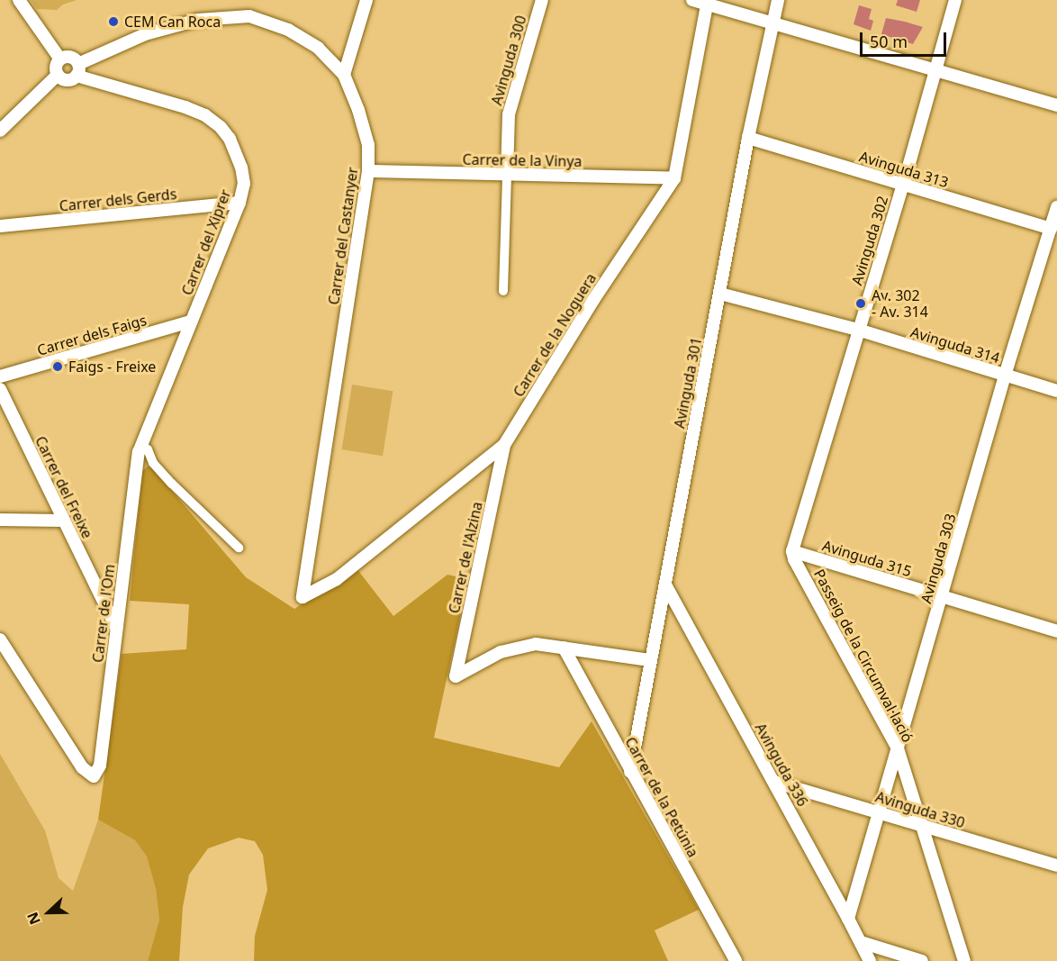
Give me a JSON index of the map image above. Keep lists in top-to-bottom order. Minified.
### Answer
{"streets":{"street":["Avinguda 300","Carrer de la Vinya","Avinguda 313","Carrer dels Gerds","Carrer del Castanyer","Avinguda 302","Carrer del Xiprer","Carrer dels Faigs","Carrer de la Noguera","Avinguda 314","Avinguda 301","Carrer del Freixe","Carrer de l'Alzina","Avinguda 315","Avinguda 303","Carrer de l'Om","Passeig de la Circumval·lació","Avinguda 336","Carrer de la Petúnia","Avinguda 330"]},"crossings":[["Avinguda 300","Carrer de la Vinya"],["Carrer de la Vinya","Carrer del Castanyer"],["Carrer de la Vinya","Carrer de la Noguera"],["Avinguda 313","Avinguda 302"],["Avinguda 313","Avinguda 301"],["Avinguda 313","Avinguda 303"],["Carrer dels Gerds","Carrer del Xiprer"],["Carrer del Castanyer","Carrer del Xiprer"],["Carrer del Castanyer","Carrer de la Noguera"],["Avinguda 302","Avinguda 314"],["Avinguda 302","Avinguda 315"],["Avinguda 302","Passeig de la Circumval·lació"],["Carrer del Xiprer","Carrer dels Faigs"],["Carrer del Xiprer","Carrer de l'Om"],["Carrer de la Noguera","Carrer de l'Alzina"],["Avinguda 314","Avinguda 301"],["Avinguda 314","Avinguda 303"],["Avinguda 301","Avinguda 336"],["Avinguda 301","Carrer de la Petúnia"],["Carrer del Freixe","Carrer de l'Om"],["Carrer de l'Alzina","Carrer de la Petúnia"],["Avinguda 315","Avinguda 303"],["Avinguda 315","Passeig de la Circumval·lació"],["Avinguda 303","Passeig de la Circumval·lació"],["Avinguda 303","Avinguda 336"],["Avinguda 303","Avinguda 330"],["Passeig de la Circumval·lació","Avinguda 330"],["Avinguda 336","Avinguda 330"]],"places":["CEM Can Roca","Av. 302 - Av. 314","Faigs - Freixe"],"scale_bar":"50 m","north":"left"}
